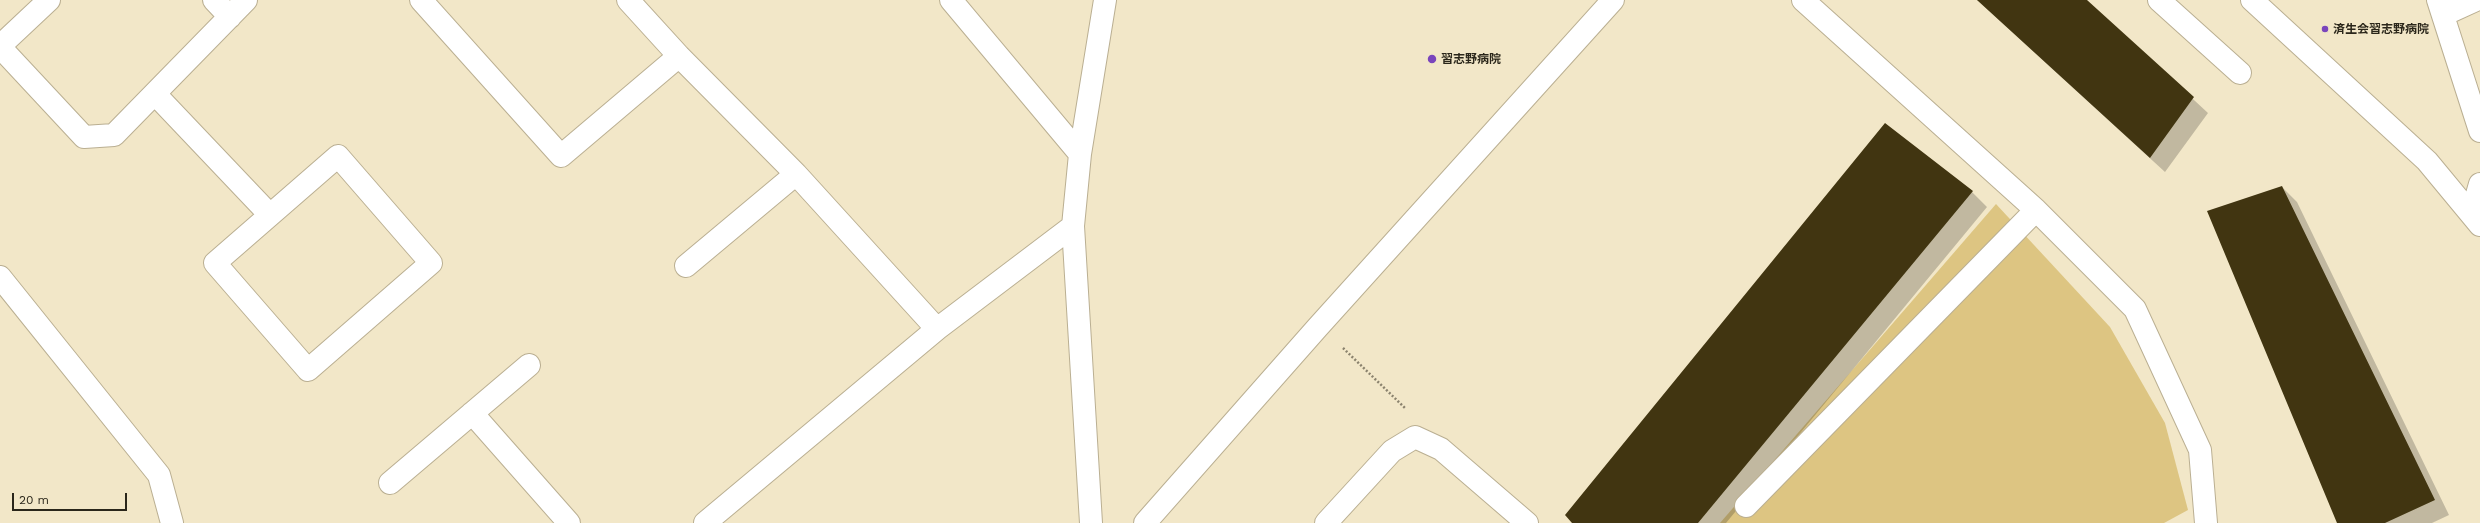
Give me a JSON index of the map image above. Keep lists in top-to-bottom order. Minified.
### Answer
{"places":["済生会習志野病院","習志野病院"],"scale_bar":"20 m"}
